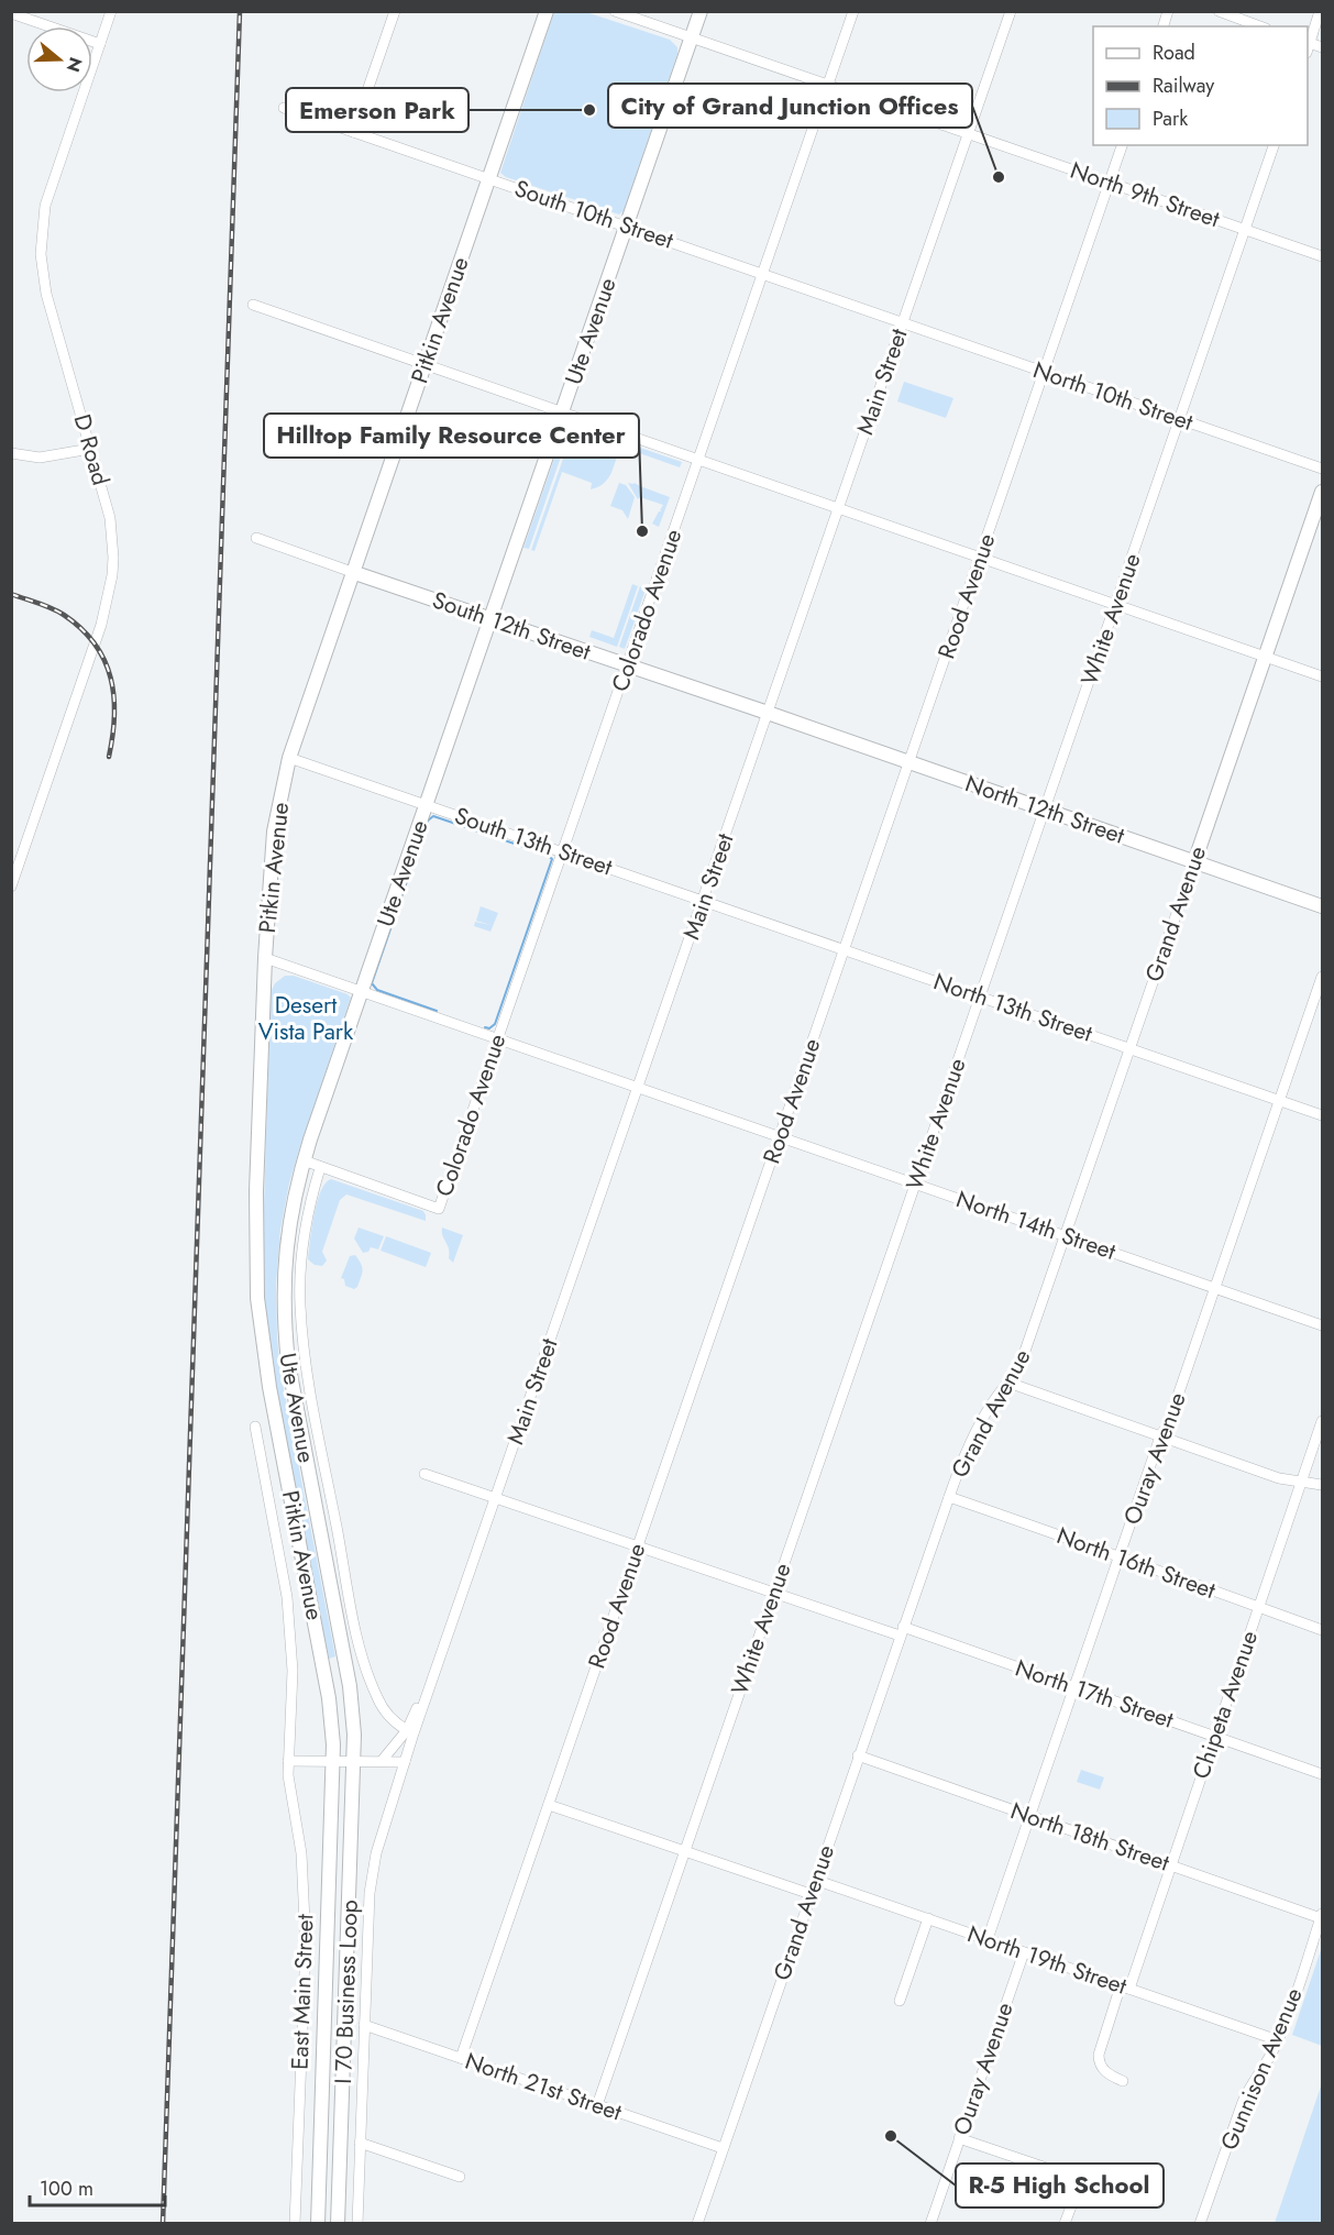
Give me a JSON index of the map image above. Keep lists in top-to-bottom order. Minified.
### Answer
{"streets":{"main road":["Pitkin Avenue","Ute Avenue","South 12th Street","North 12th Street","Grand Avenue","I 70 Business Loop"],"street":["North 9th Street","South 10th Street","Main Street","North 10th Street","D Road","Rood Avenue","Colorado Avenue","White Avenue","South 13th Street","North 13th Street","North 14th Street","Ouray Avenue","North 16th Street","North 17th Street","Chipeta Avenue","North 18th Street","North 19th Street","East Main Street","Gunnison Avenue","North 21st Street"]},"crossings":[["North 9th Street","Ute Avenue"],["North 9th Street","Main Street"],["North 9th Street","Rood Avenue"],["North 9th Street","Colorado Avenue"],["North 9th Street","White Avenue"],["South 10th Street","Pitkin Avenue"],["South 10th Street","Ute Avenue"],["South 10th Street","Main Street"],["South 10th Street","North 10th Street"],["South 10th Street","Colorado Avenue"],["Pitkin Avenue","South 12th Street"],["Pitkin Avenue","South 13th Street"],["Pitkin Avenue","North 14th Street"],["Pitkin Avenue","I 70 Business Loop"],["Ute Avenue","South 12th Street"],["Ute Avenue","South 13th Street"],["Ute Avenue","North 14th Street"],["Ute Avenue","I 70 Business Loop"],["Main Street","North 10th Street"],["Main Street","South 12th Street"],["Main Street","North 12th Street"],["Main Street","South 13th Street"],["Main Street","North 13th Street"],["Main Street","North 14th Street"],["Main Street","North 17th Street"],["North 10th Street","Rood Avenue"],["North 10th Street","White Avenue"],["Rood Avenue","North 12th Street"],["Rood Avenue","North 13th Street"],["Rood Avenue","North 14th Street"],["Rood Avenue","North 17th Street"],["Rood Avenue","North 21st Street"],["Colorado Avenue","South 12th Street"],["Colorado Avenue","South 13th Street"],["Colorado Avenue","North 14th Street"],["White Avenue","North 12th Street"],["White Avenue","North 13th Street"],["White Avenue","North 14th Street"],["White Avenue","North 17th Street"],["White Avenue","North 21st Street"],["South 12th Street","North 12th Street"],["North 12th Street","Grand Avenue"],["South 13th Street","North 13th Street"],["Grand Avenue","North 13th Street"],["Grand Avenue","North 14th Street"],["Grand Avenue","North 16th Street"],["Grand Avenue","North 17th Street"],["Grand Avenue","North 18th Street"],["Grand Avenue","North 19th Street"],["Grand Avenue","North 21st Street"],["North 13th Street","Ouray Avenue"],["North 14th Street","Ouray Avenue"],["Ouray Avenue","North 16th Street"],["Ouray Avenue","North 17th Street"],["Ouray Avenue","North 18th Street"],["Ouray Avenue","North 19th Street"],["North 16th Street","Chipeta Avenue"],["North 17th Street","Chipeta Avenue"],["Chipeta Avenue","North 18th Street"],["Chipeta Avenue","North 19th Street"],["North 18th Street","Gunnison Avenue"],["North 19th Street","Gunnison Avenue"]],"parks":["Desert Vista Park"],"places":["Emerson Park","City of Grand Junction Offices","Hilltop Family Resource Center","R-5 High School"],"legend":["Road","Railway","Park"],"scale_bar":"100 m","north":"right"}
